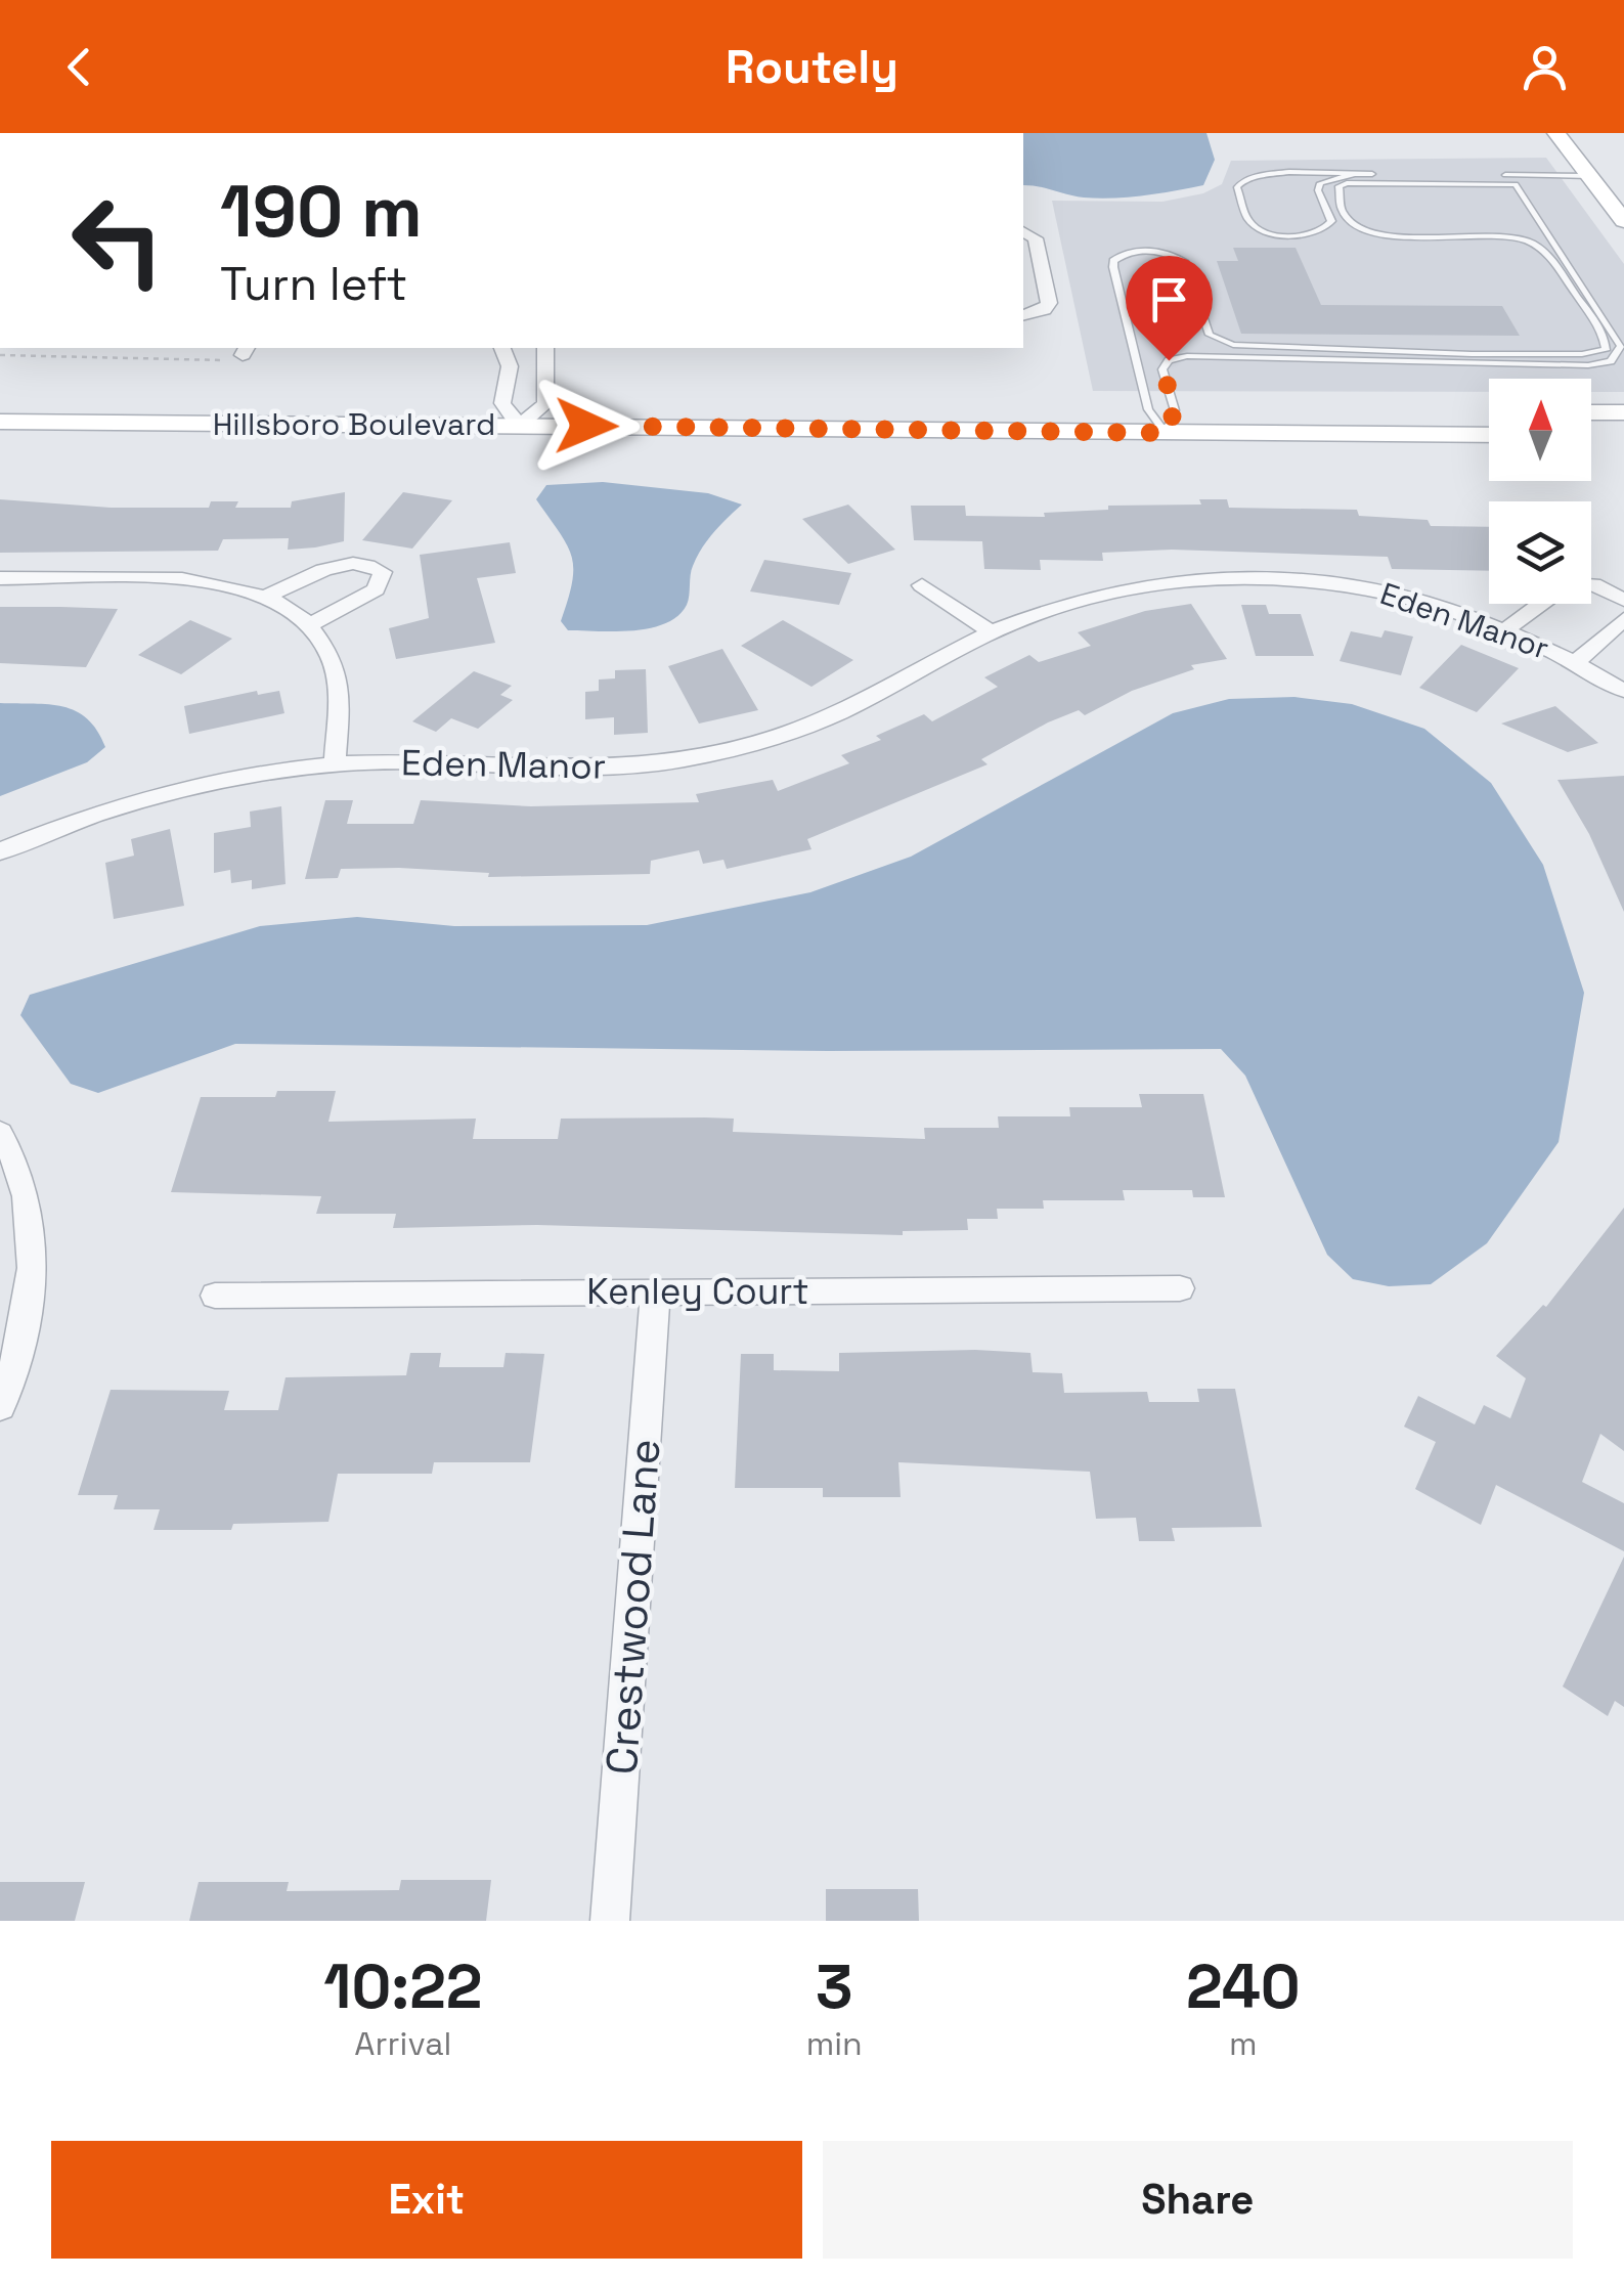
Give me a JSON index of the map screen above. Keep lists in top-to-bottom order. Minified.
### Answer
{"streets":{"street":["Hillsboro Boulevard","Eden Manor","Kenley Court","Crestwood Lane"]},"crossings":[["Kenley Court","Crestwood Lane"]],"north":"top","page":{"header":"Routely","turn":["190 m","Turn left"],"eta":["10:22","Arrival","3","min","240","m"],"buttons":["Exit","Share"]}}
